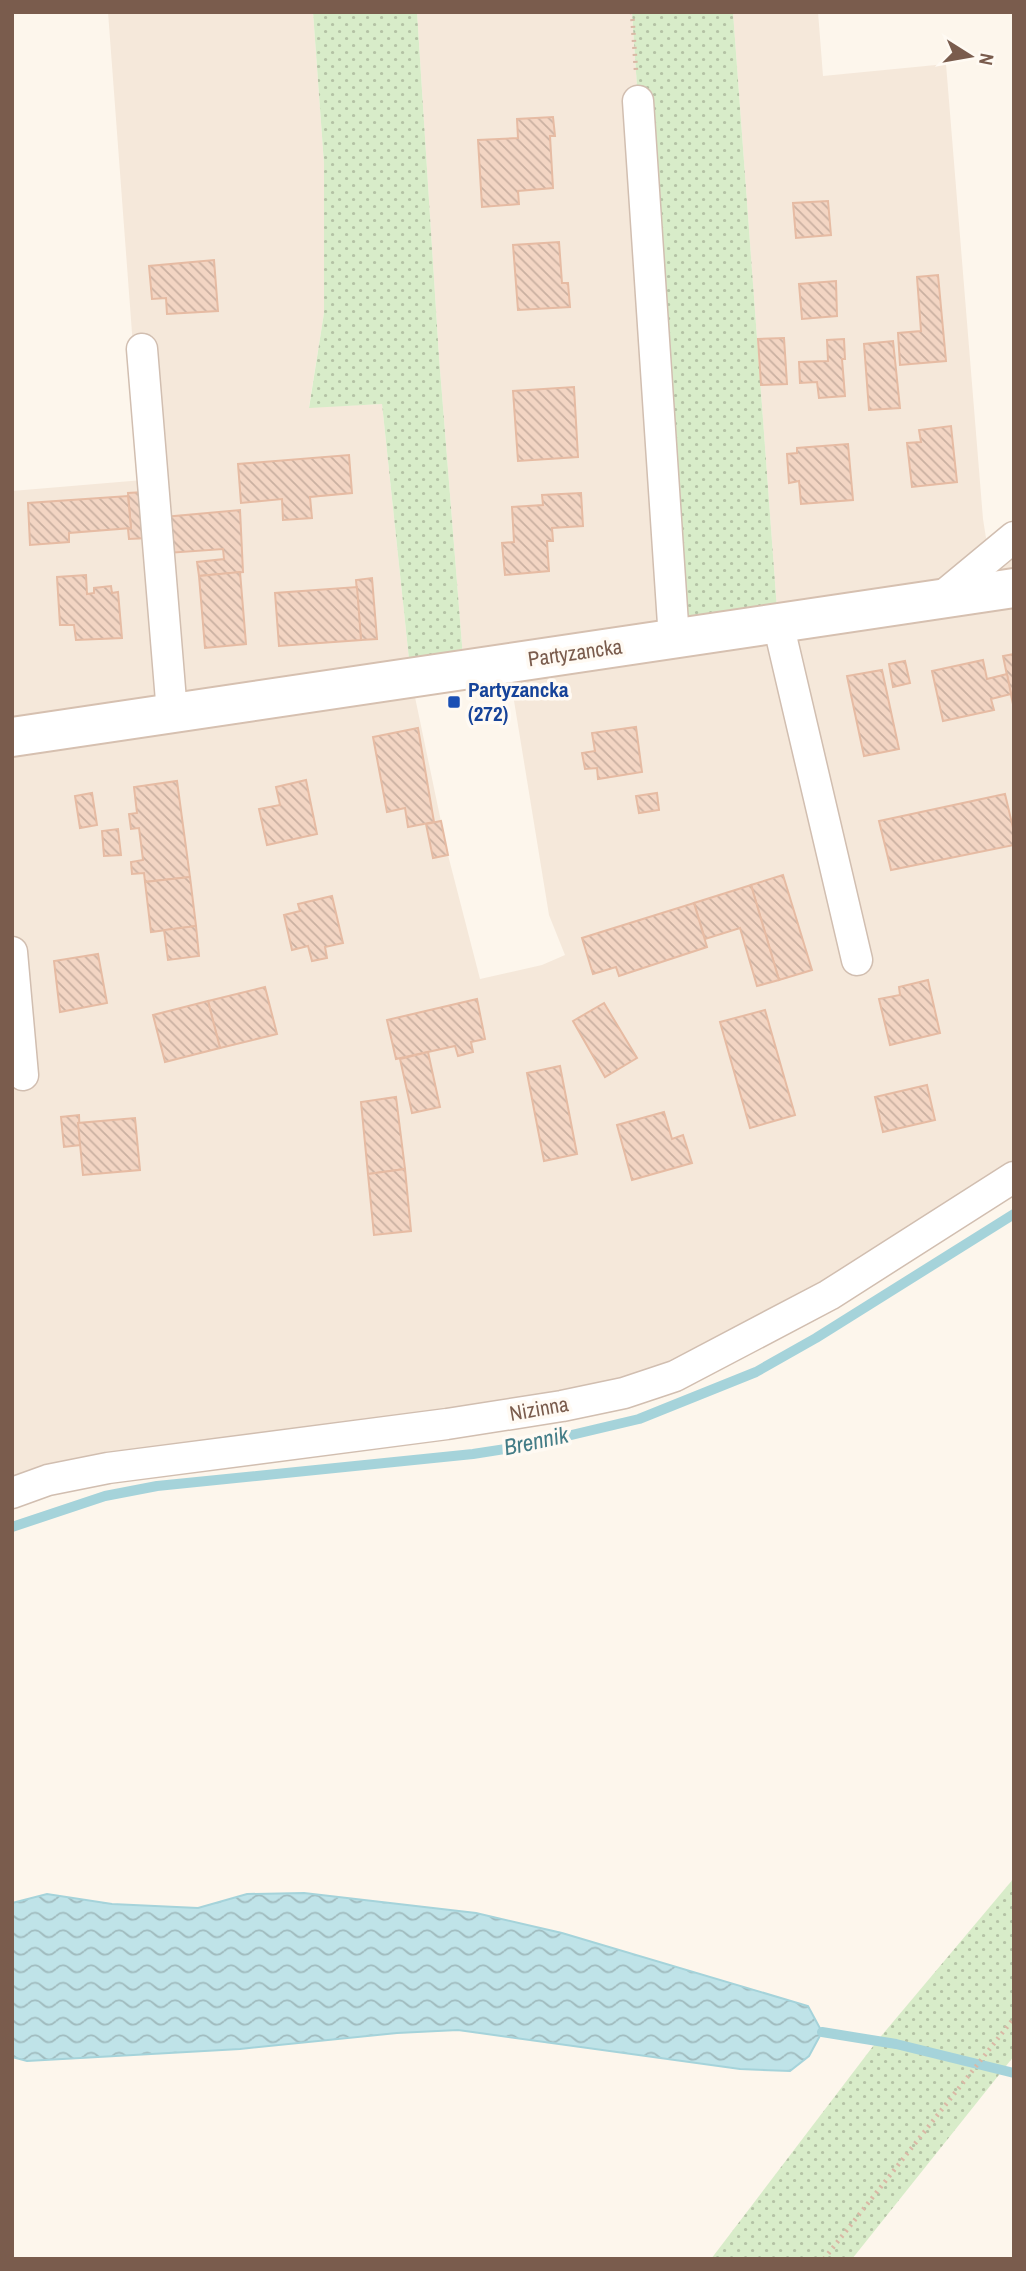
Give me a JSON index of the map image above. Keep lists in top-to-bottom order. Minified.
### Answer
{"streets":{"main road":["Partyzancka"],"street":["Nizinna"]},"water":["Brennik"],"places":{"transit":["Partyzancka (272)"]},"north":"right"}
